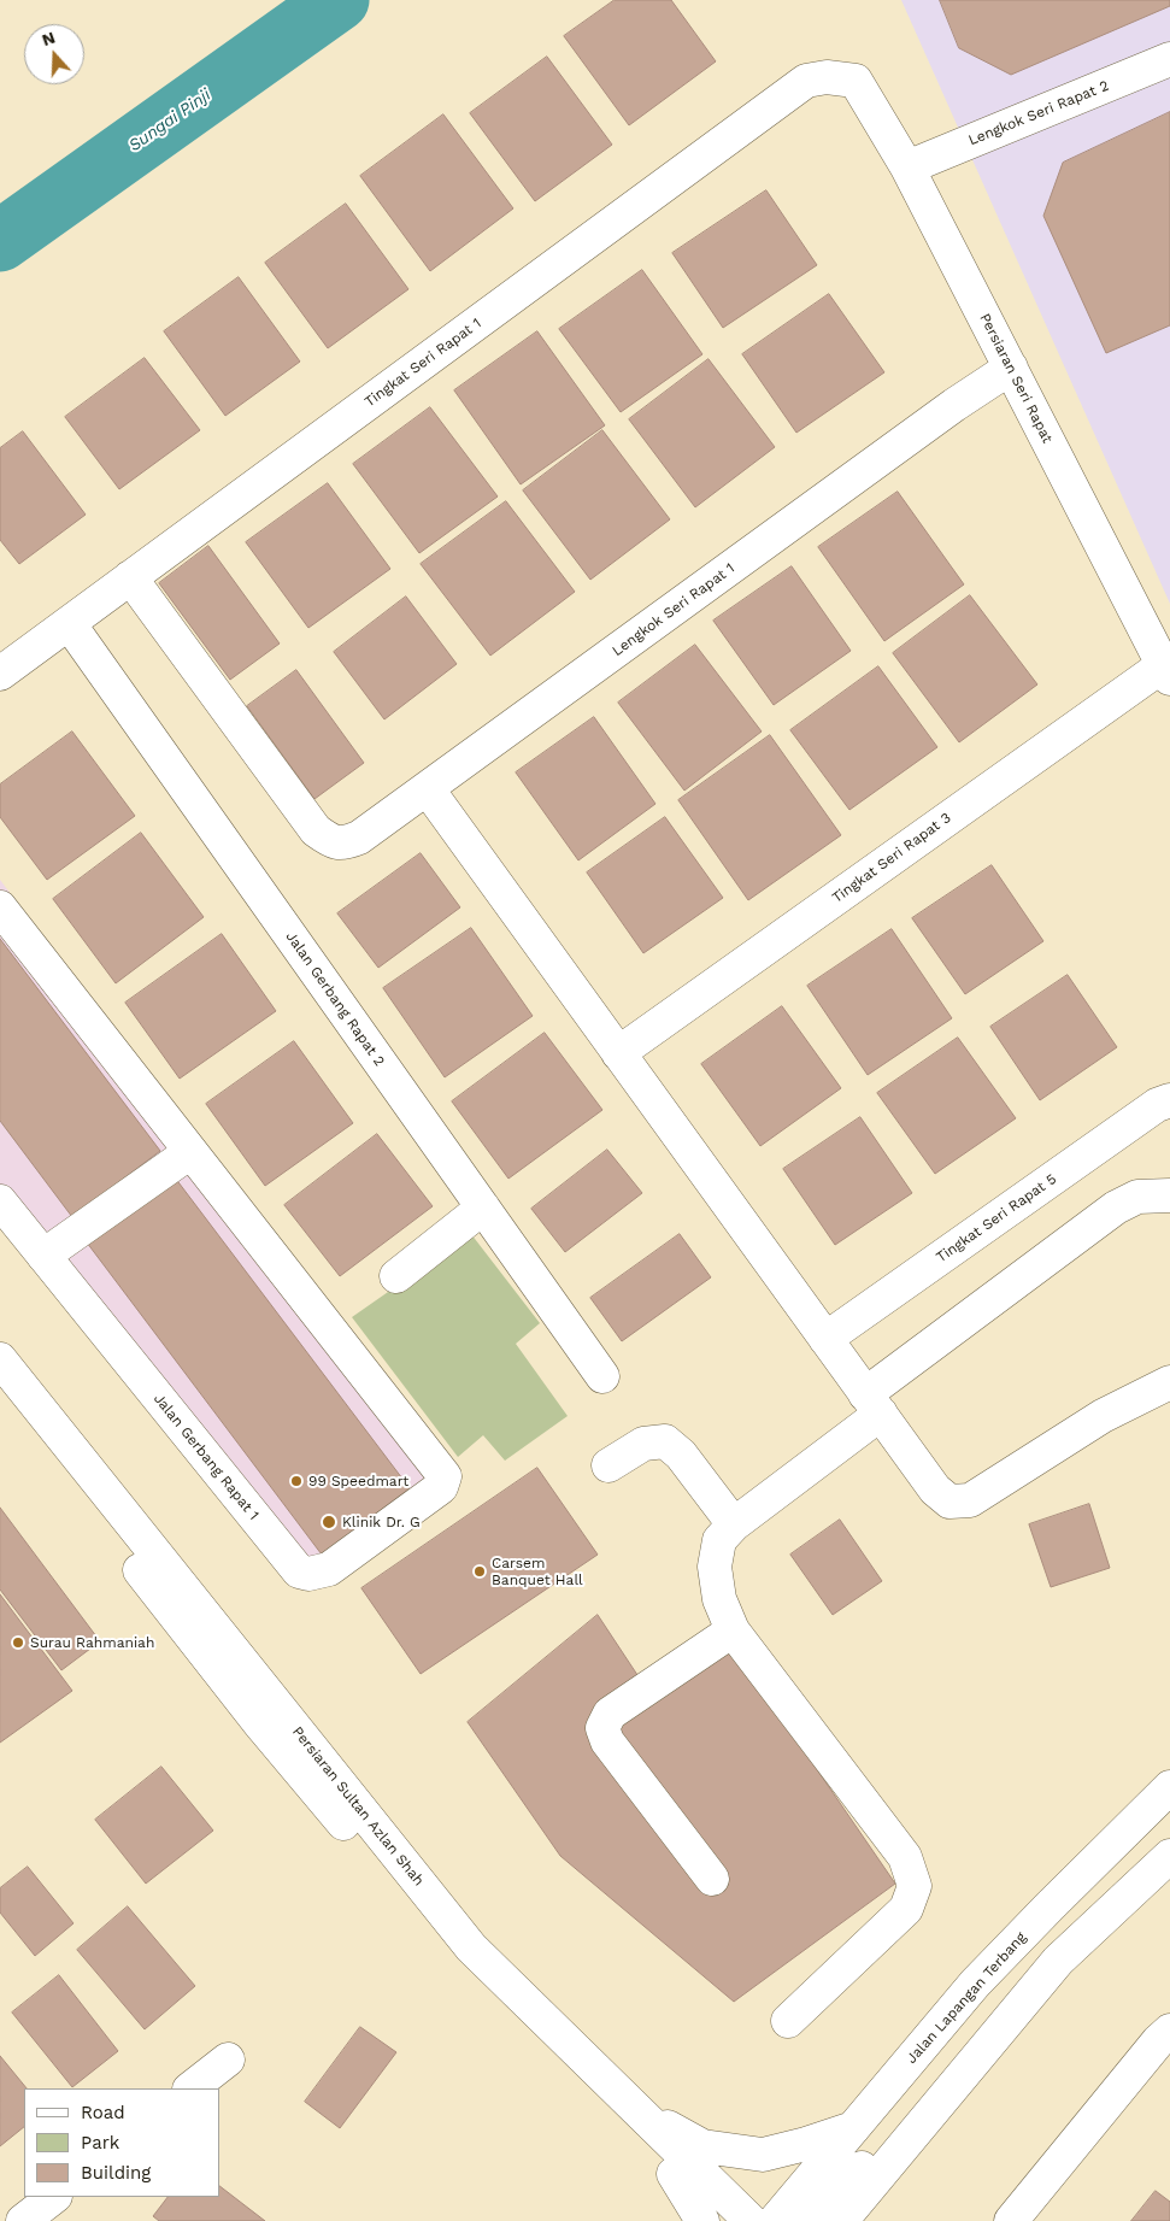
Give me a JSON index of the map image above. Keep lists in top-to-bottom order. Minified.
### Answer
{"streets":{"street":["Lengkok Seri Rapat 2","Tingkat Seri Rapat 1","Persiaran Seri Rapat","Lengkok Seri Rapat 1","Tingkat Seri Rapat 3","Jalan Gerbang Rapat 2","Tingkat Seri Rapat 5","Jalan Gerbang Rapat 1","Persiaran Sultan Azlan Shah","Jalan Lapangan Terbang"]},"crossings":[["Lengkok Seri Rapat 2","Persiaran Seri Rapat"],["Tingkat Seri Rapat 1","Persiaran Seri Rapat"],["Tingkat Seri Rapat 1","Lengkok Seri Rapat 1"],["Tingkat Seri Rapat 1","Jalan Gerbang Rapat 2"],["Persiaran Seri Rapat","Lengkok Seri Rapat 1"],["Persiaran Seri Rapat","Tingkat Seri Rapat 3"]],"water":["Sungai Pinji"],"places":["99 Speedmart","Klinik Dr. G","Carsem Banquet Hall","Surau Rahmaniah"],"legend":["Road","Park","Building"],"north":"top"}
